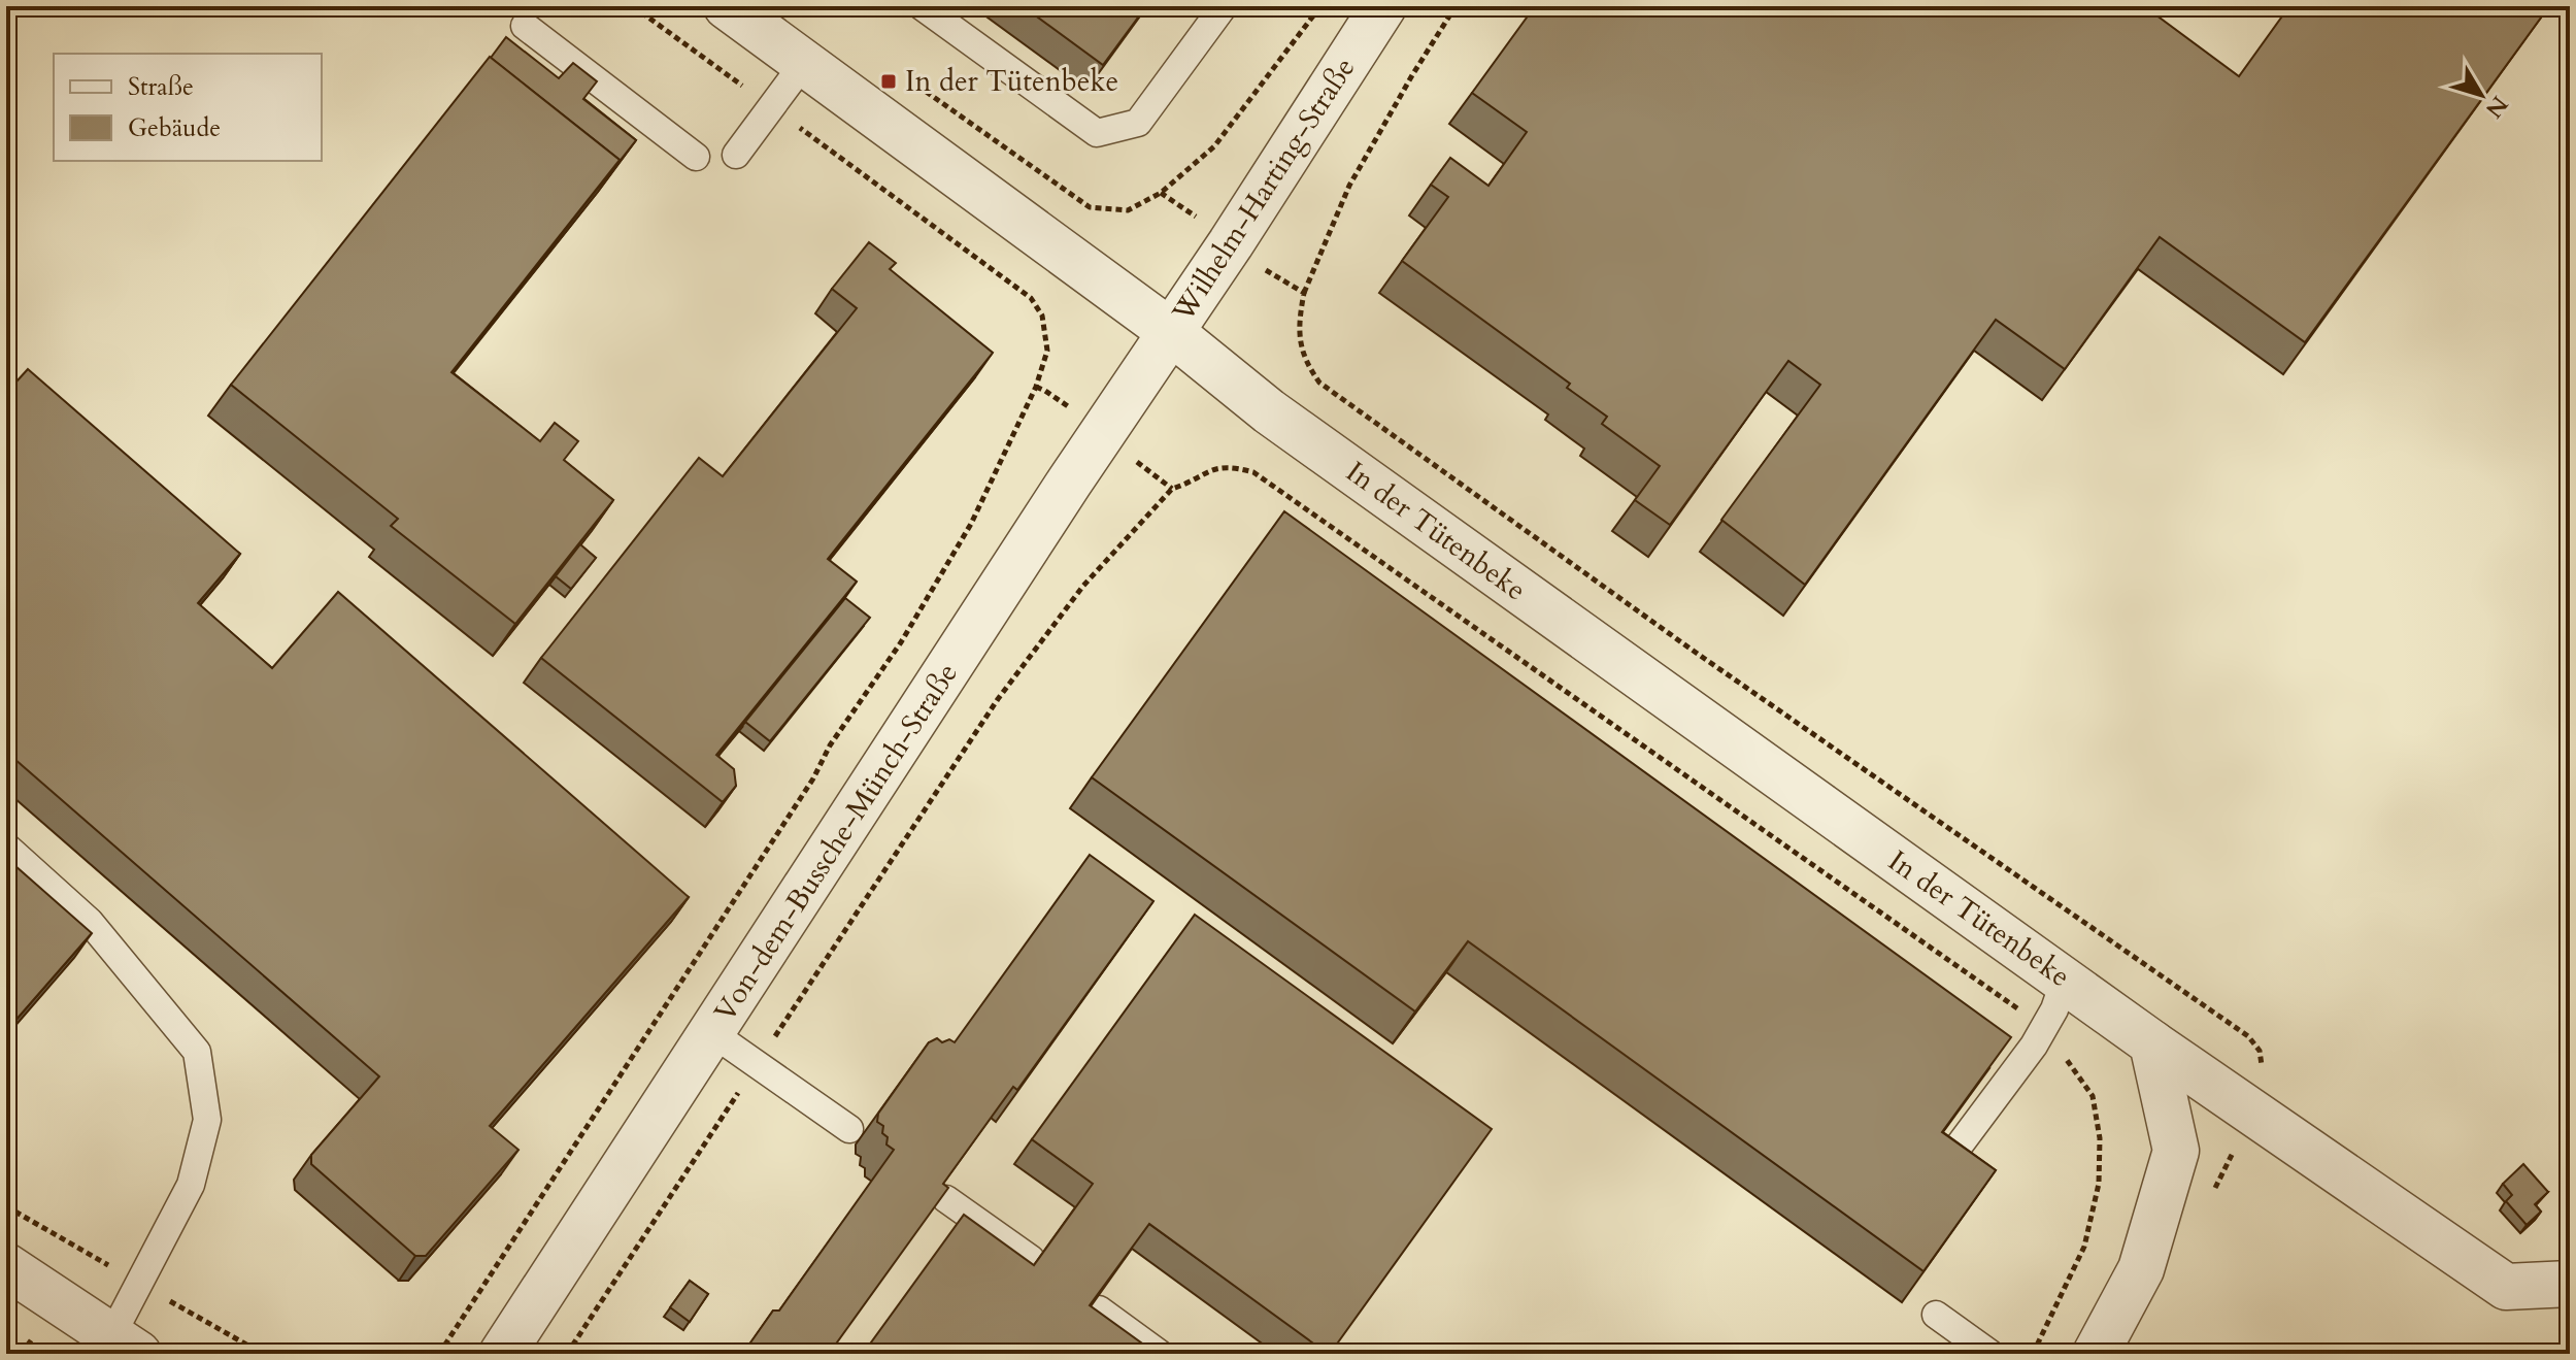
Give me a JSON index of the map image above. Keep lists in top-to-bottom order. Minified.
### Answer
{"streets":{"street":["Wilhelm-Harting-Straße","In der Tütenbeke","Von-dem-Bussche-Münch-Straße"]},"crossings":[["Wilhelm-Harting-Straße","In der Tütenbeke"],["Wilhelm-Harting-Straße","Von-dem-Bussche-Münch-Straße"],["In der Tütenbeke","Von-dem-Bussche-Münch-Straße"]],"places":{"transit":["In der Tütenbeke"]},"legend":["Straße","Gebäude"],"north":"bottom right"}
